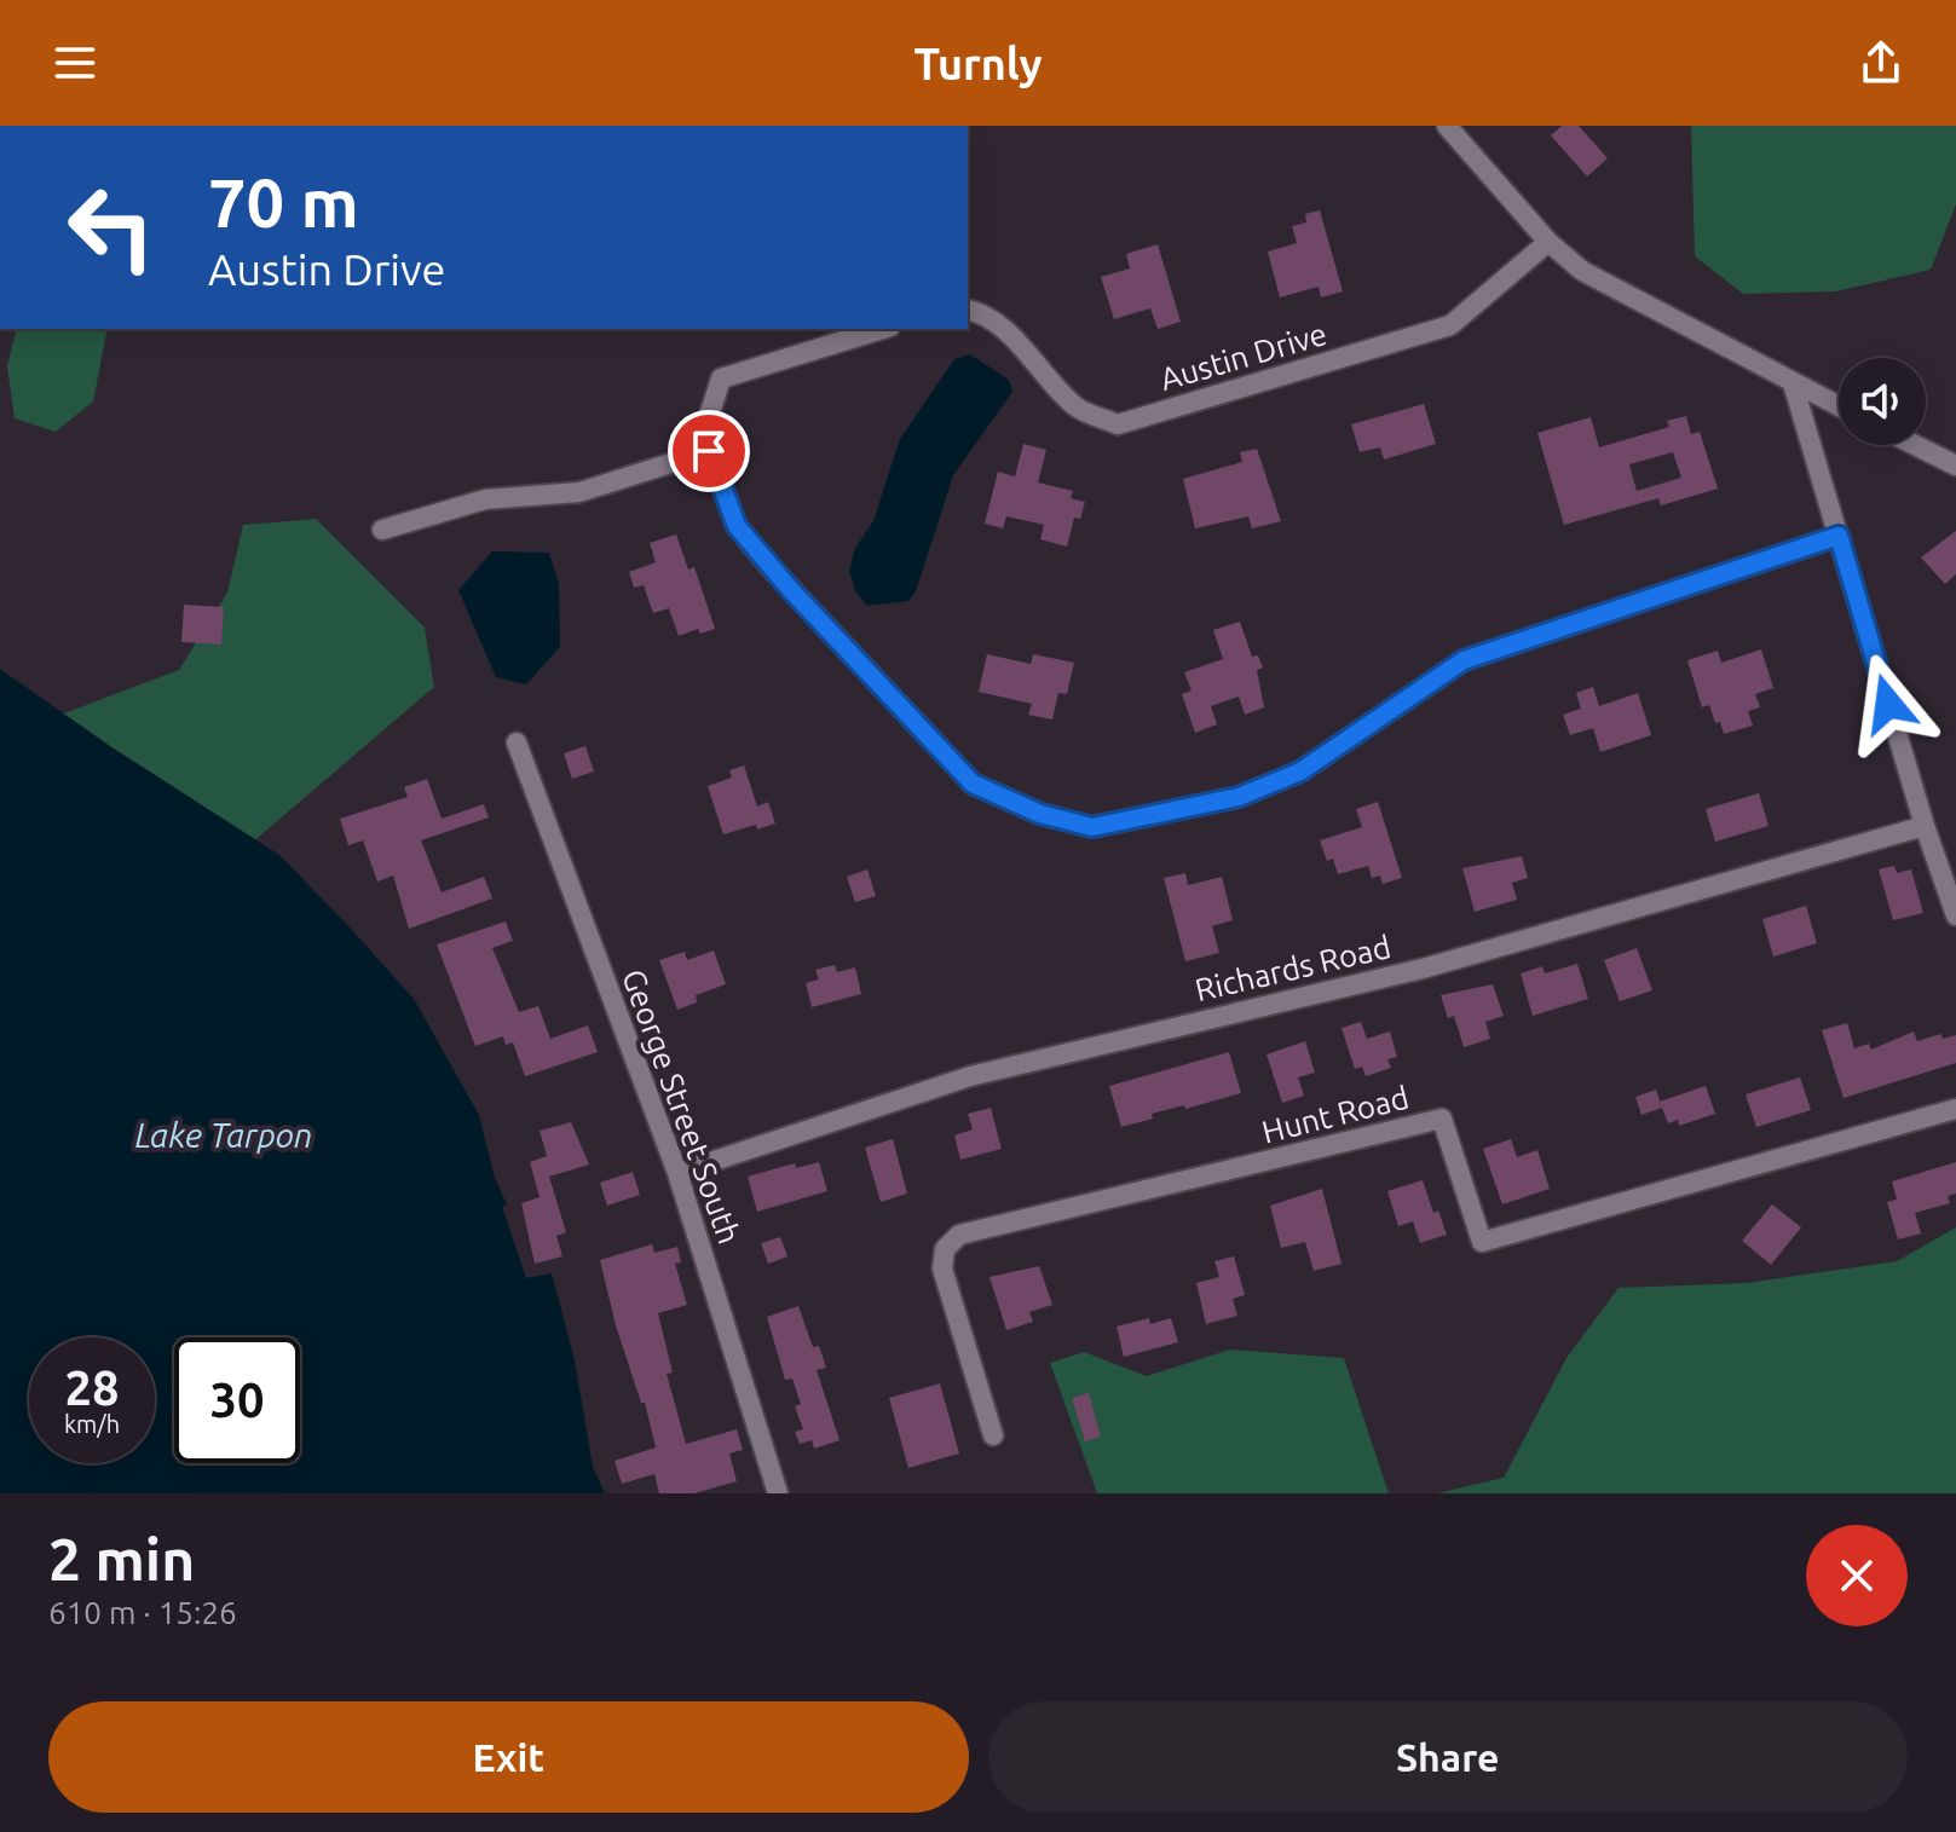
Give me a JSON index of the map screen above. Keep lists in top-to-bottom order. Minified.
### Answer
{"streets":{"street":["Austin Drive","Richards Road","George Street South","Hunt Road"]},"crossings":[["Richards Road","George Street South"]],"water":["Lake Tarpon"],"page":{"header":"Turnly","turn":["70 m","Austin Drive"],"speed":"28 km/h","limit":"30","heading":["2 min","610 m · 15:26"],"buttons":["Exit","Share"]}}
